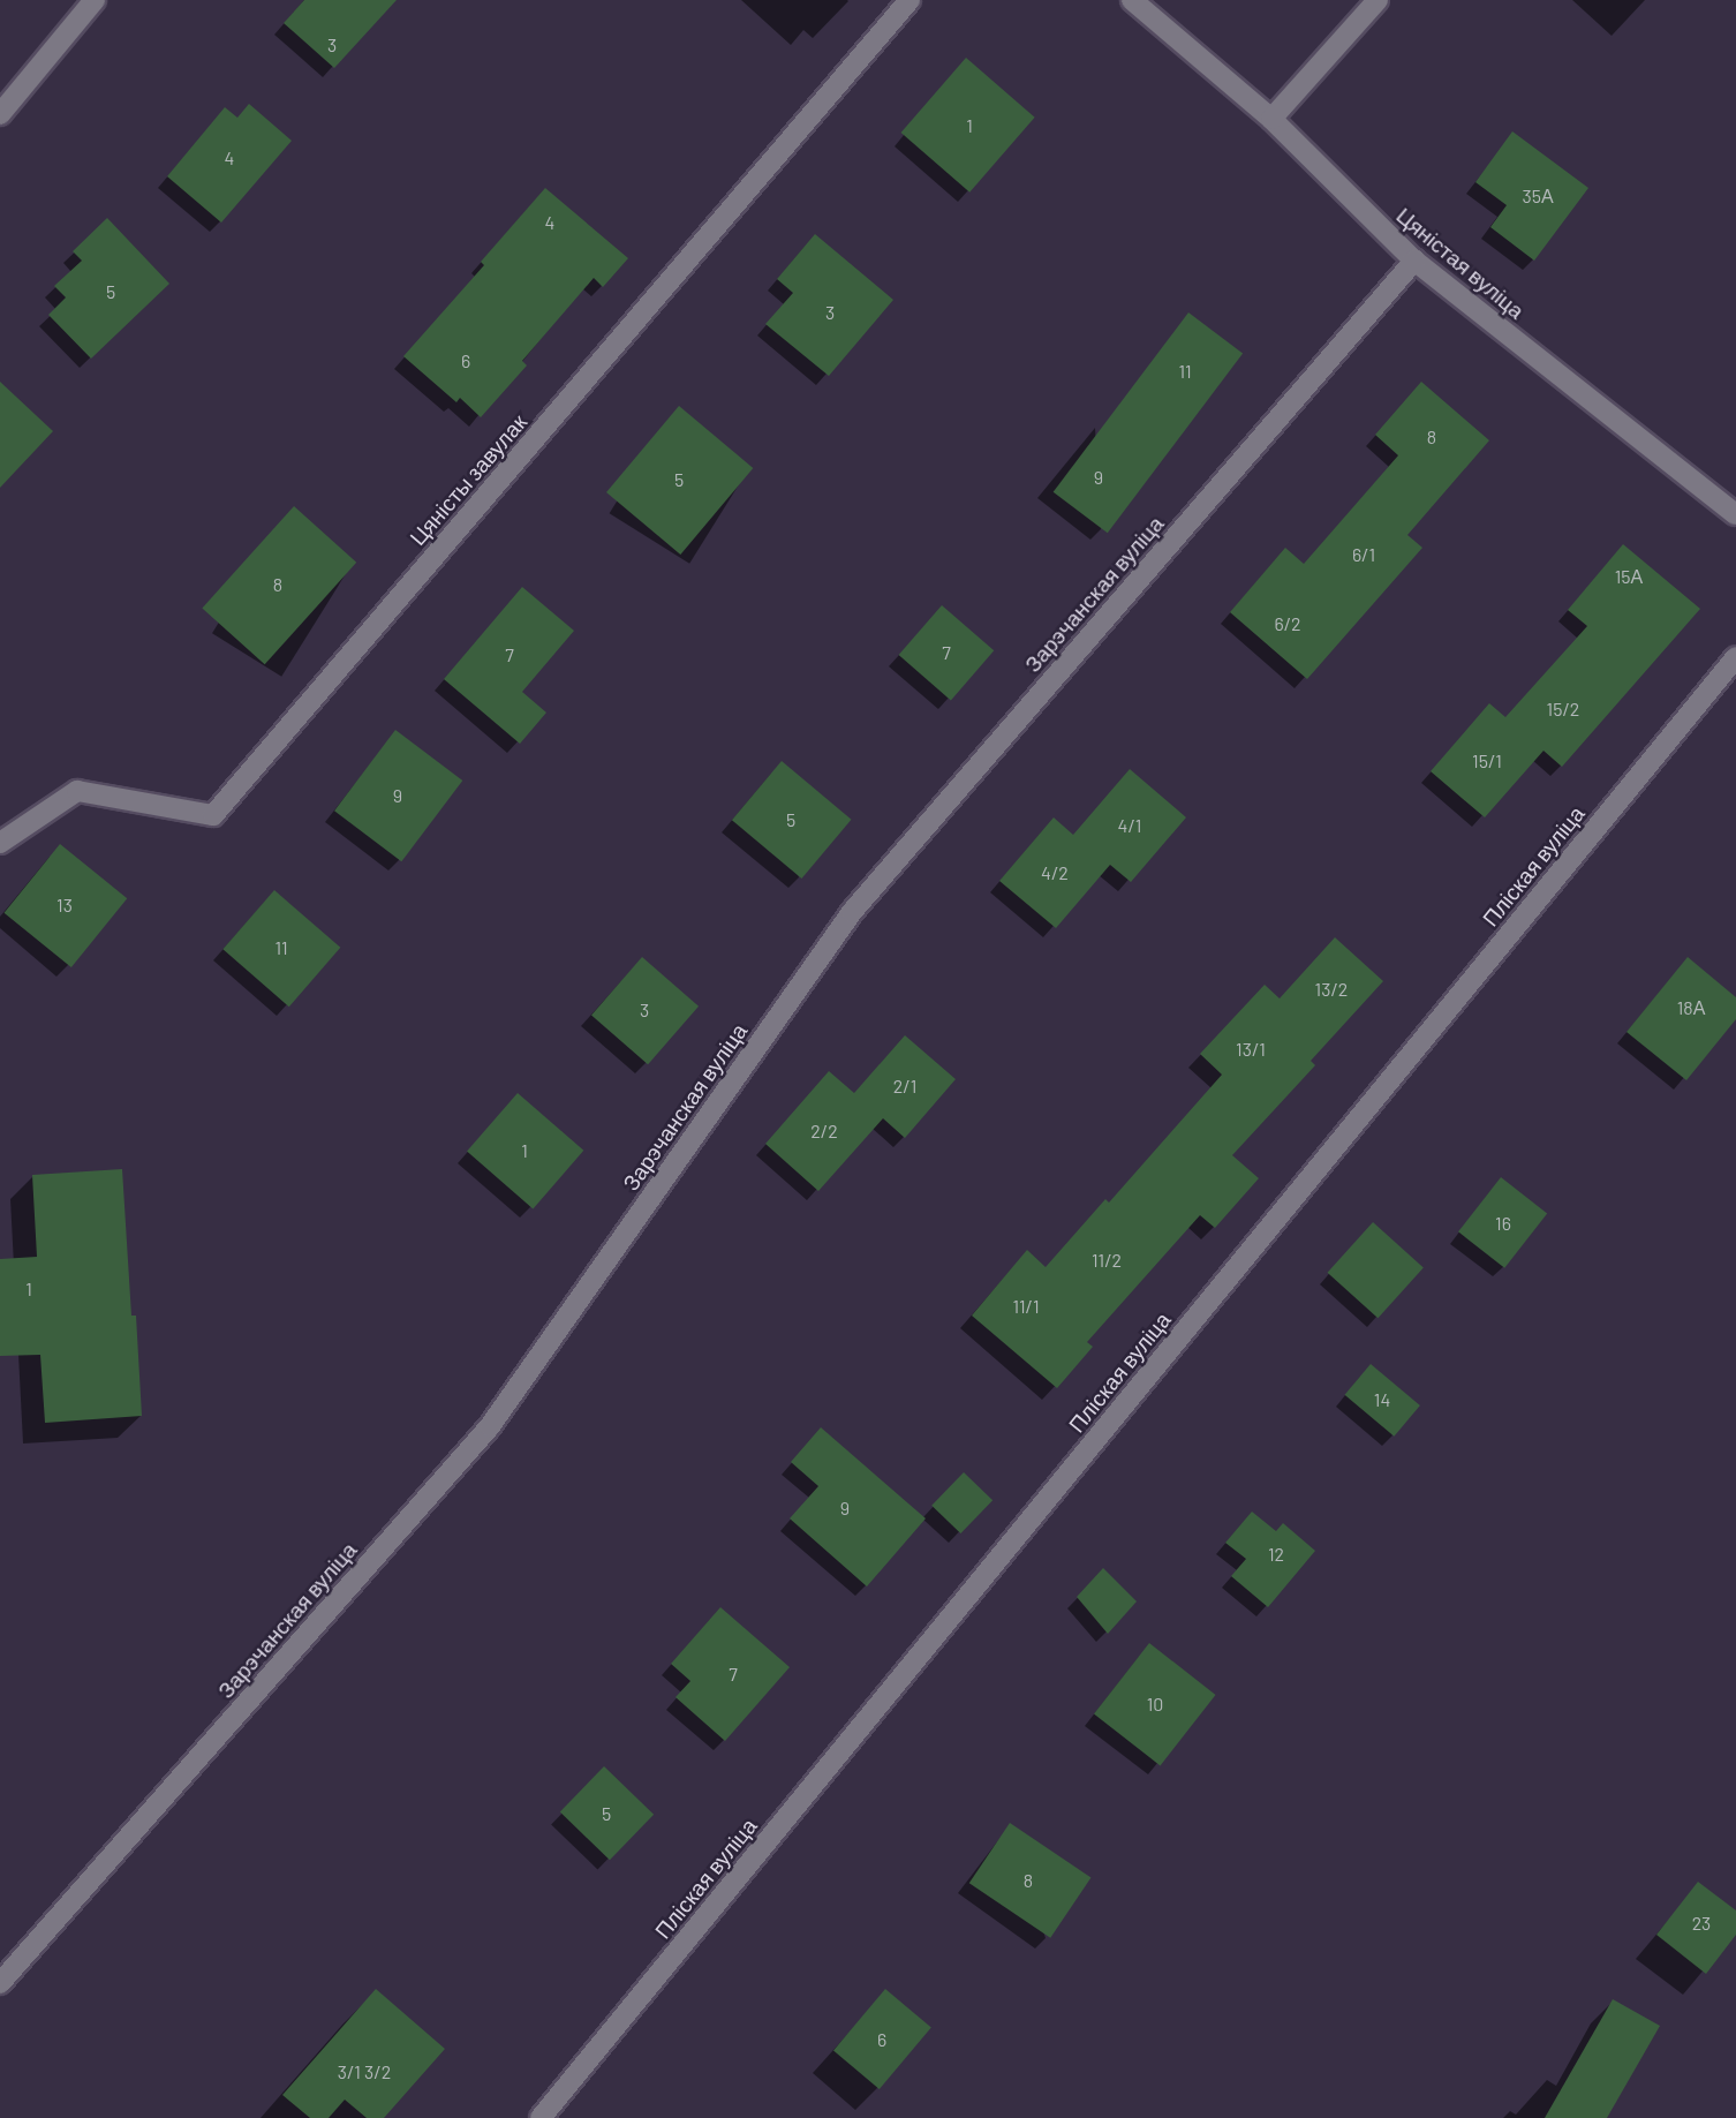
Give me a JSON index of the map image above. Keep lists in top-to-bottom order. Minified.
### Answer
{"streets":{"street":["Цяністая вуліца","Цяністы завулак","Зарэчанская вуліца","Пліская вуліца"]},"crossings":[["Цяністая вуліца","Зарэчанская вуліца"]],"house_numbers":["3","1","4","35А","4","5","3","6","11","8","9","5","6/1","15А","8","6/2","7","7","15/2","15/1","9","5","4/1","4/2","13","11","13/2","18А","3","13/1","2/1","2/2","1","16","11/2","1","11/1","14","9","12","7","10","5","8","23","6","3/1 3/2"]}
